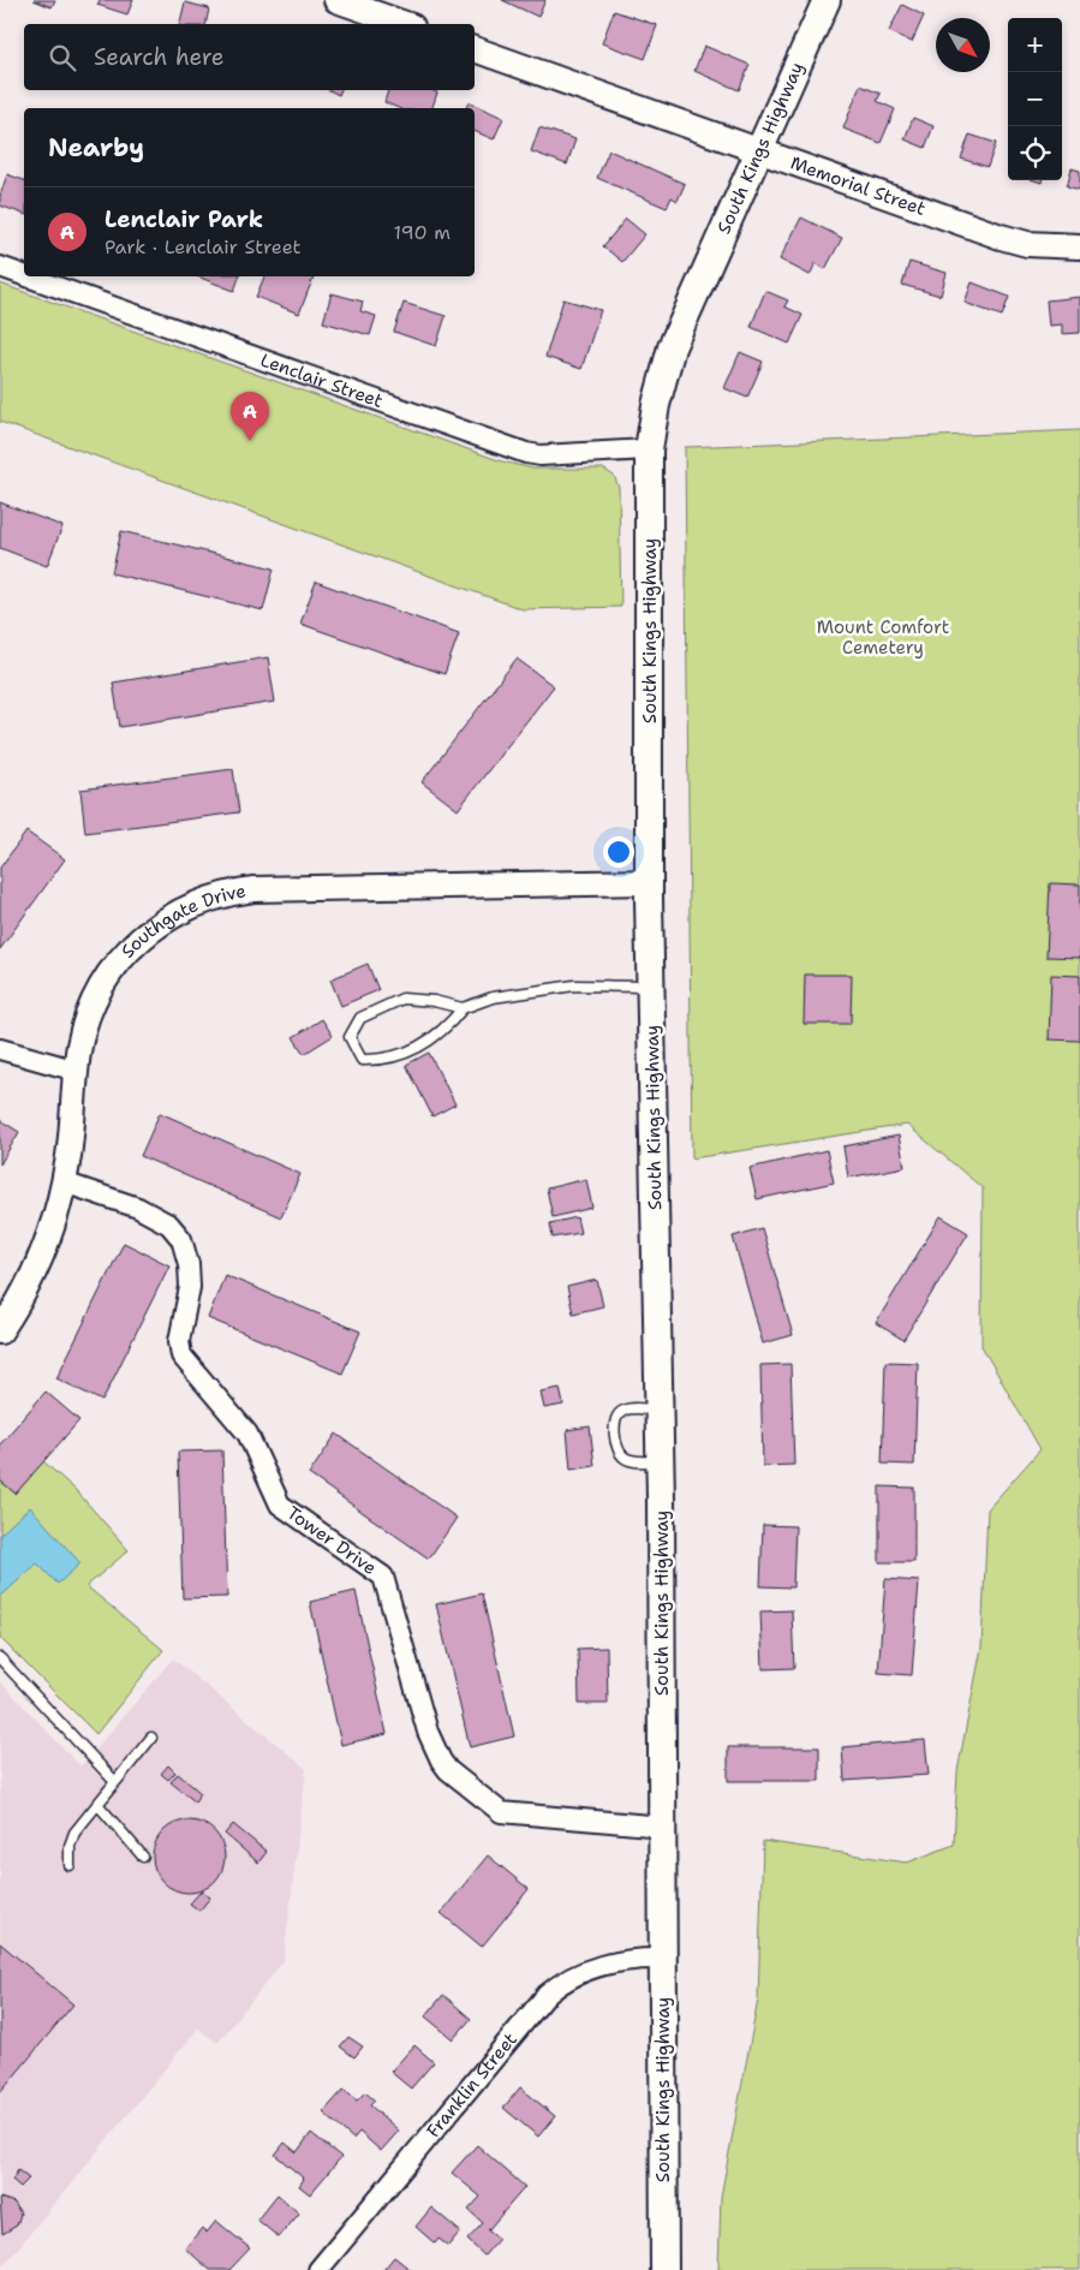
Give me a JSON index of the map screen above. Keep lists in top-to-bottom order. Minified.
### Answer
{"streets":{"main road":["South Kings Highway"],"street":["Memorial Street","Lenclair Street","Southgate Drive","Tower Drive","Franklin Street"]},"crossings":[["South Kings Highway","Memorial Street"],["South Kings Highway","Lenclair Street"],["South Kings Highway","Southgate Drive"],["South Kings Highway","Tower Drive"],["South Kings Highway","Franklin Street"],["Southgate Drive","Tower Drive"]],"parks":["Mount Comfort Cemetery"],"north":"bottom right","page":{"map_buttons":["+","−"],"search":"Search here","heading":"Nearby","list":[{"mark":"A","name":"Lenclair Park","note":"Park · Lenclair Street","value":"190 m"}],"pins":"A"}}
